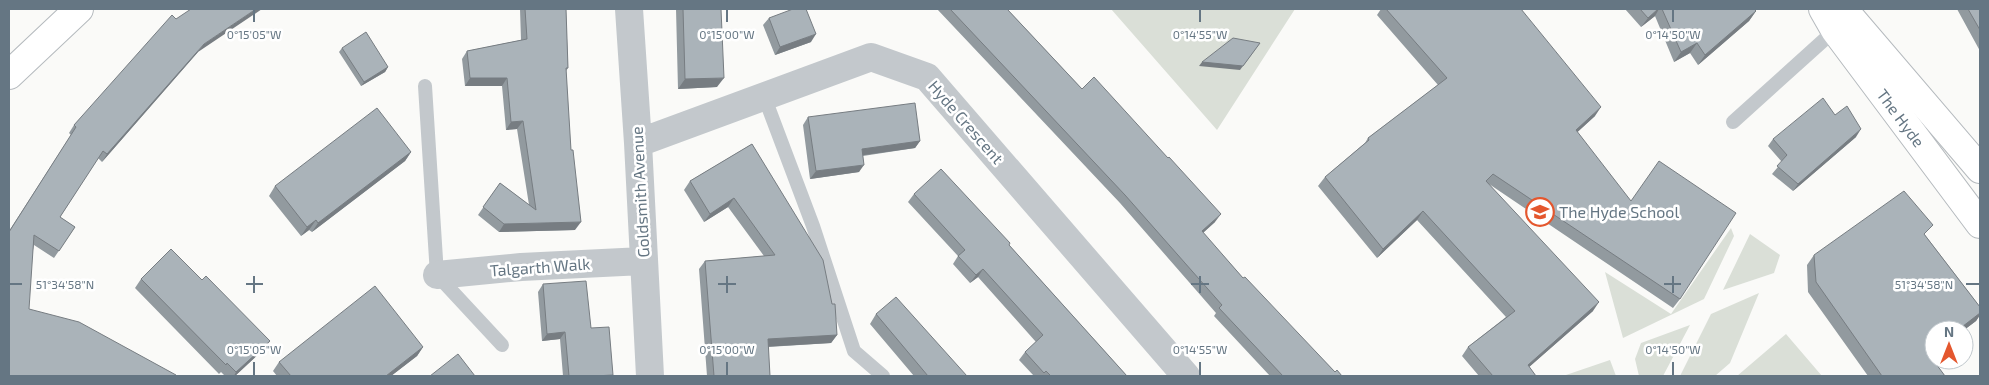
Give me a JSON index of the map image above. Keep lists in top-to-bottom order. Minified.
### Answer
{"streets":{"main road":["The Hyde"],"street":["Hyde Crescent","Goldsmith Avenue","Talgarth Walk"]},"crossings":[["Hyde Crescent","Goldsmith Avenue"],["Goldsmith Avenue","Talgarth Walk"]],"places":{"school or university":["The Hyde School"]},"north":"top","coordinates":["0°15'05\"W","0°15'00\"W","0°14'55\"W","0°14'50\"W","51°34'58\"N"]}
